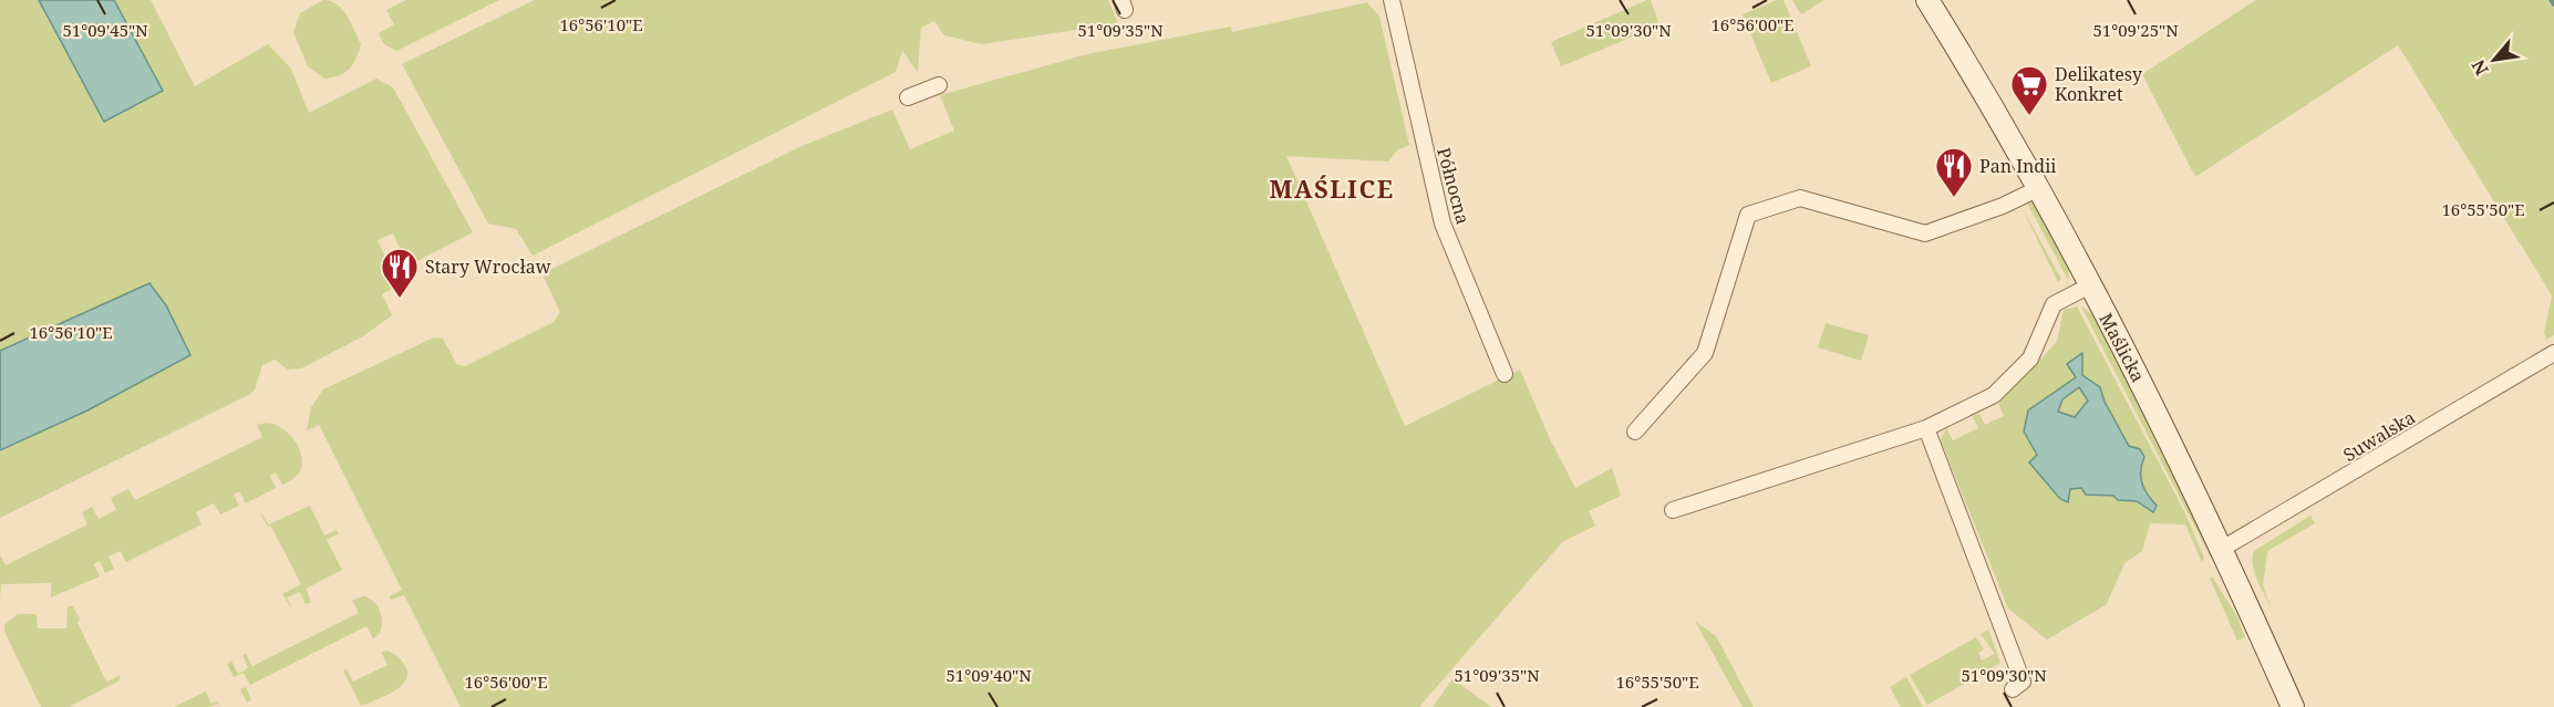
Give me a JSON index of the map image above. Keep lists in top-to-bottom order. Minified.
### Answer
{"streets":{"street":["Północna","Maślicka","Suwalska"]},"crossings":[["Maślicka","Suwalska"]],"districts":["MAŚLICE"],"places":{"supermarket":["Delikatesy Konkret"],"restaurant":["Pan Indii","Stary Wrocław"]},"north":"bottom left","coordinates":["16°56'10\"E","16°56'00\"E","51°09'45\"N","51°09'35\"N","51°09'25\"N","51°09'30\"N","16°55'50\"E","51°09'40\"N"]}
